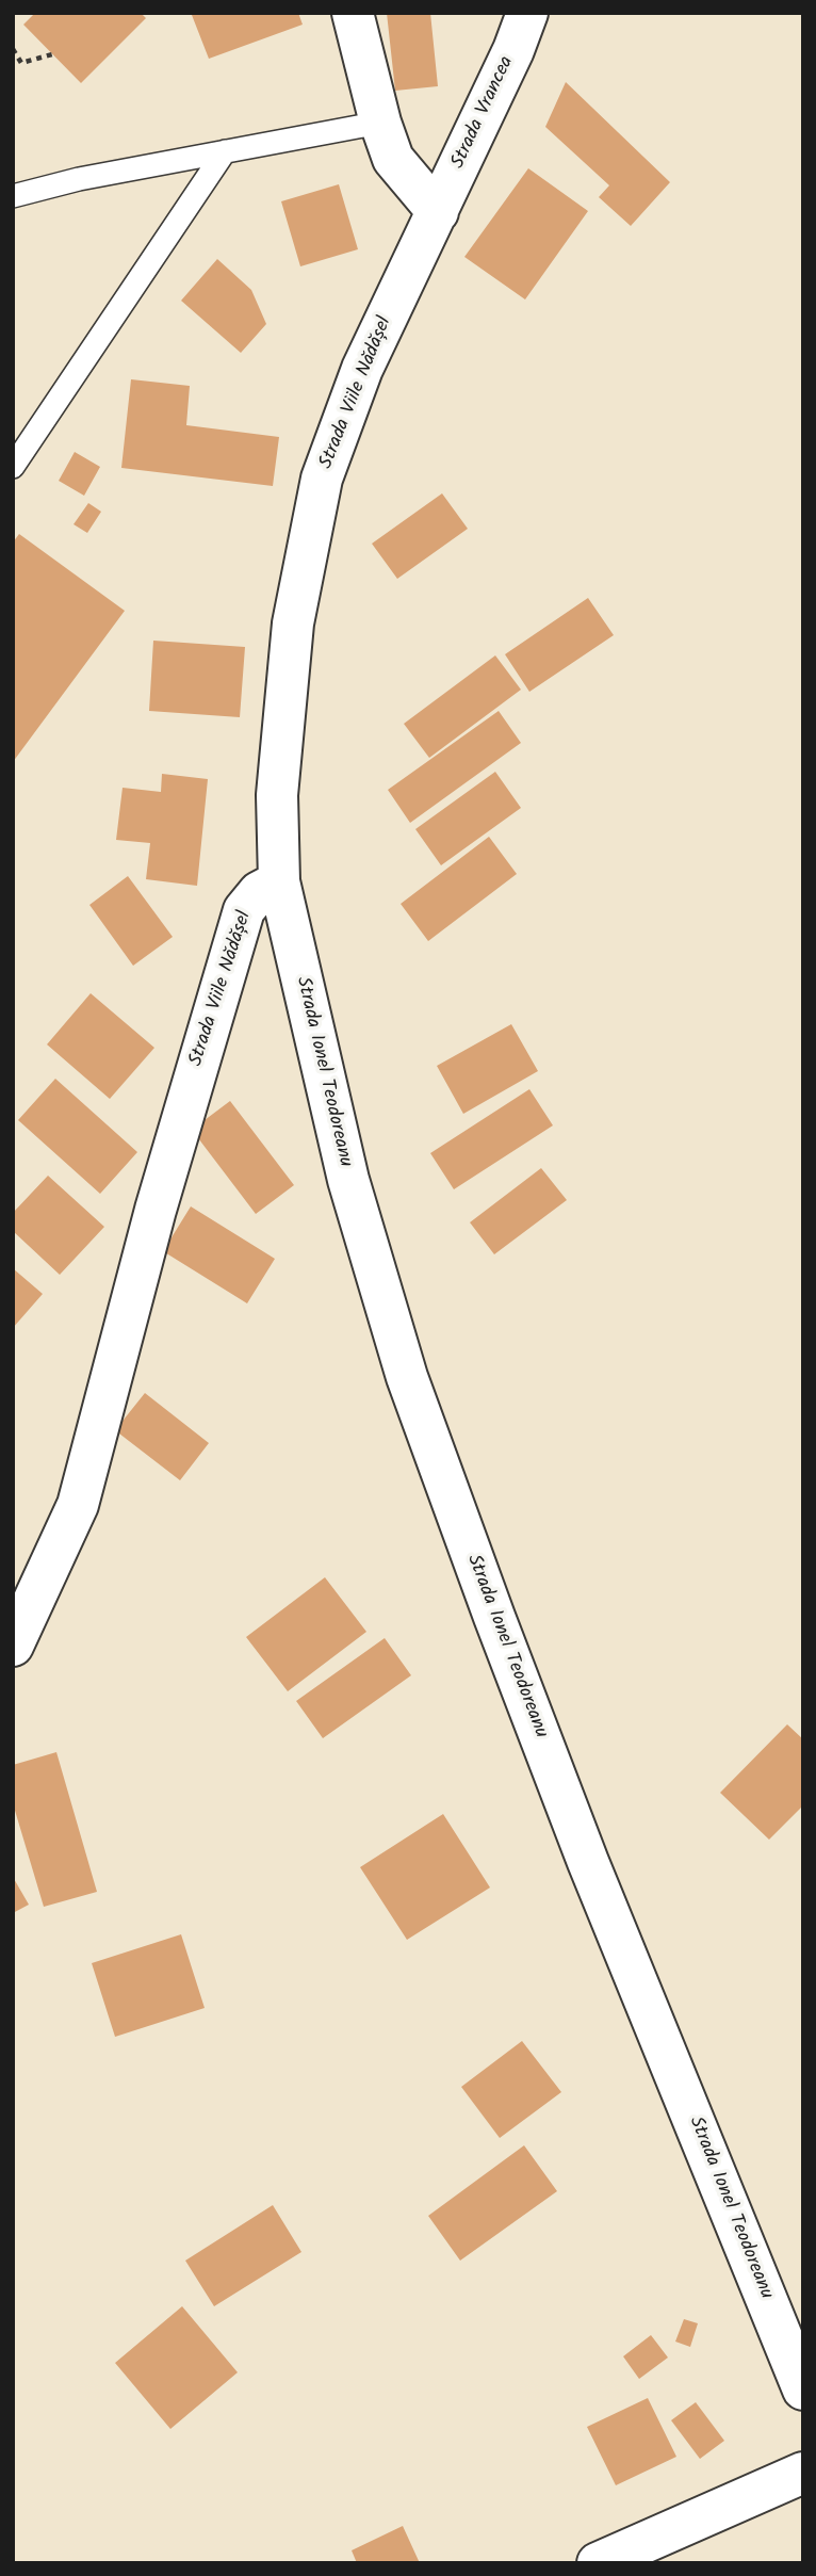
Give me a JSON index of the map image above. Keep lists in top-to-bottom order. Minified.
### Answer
{"streets":{"street":["Strada Vrancea","Strada Viile Nădășel","Strada Ionel Teodoreanu"]},"crossings":[["Strada Vrancea","Strada Viile Nădășel"],["Strada Viile Nădășel","Strada Ionel Teodoreanu"]]}
